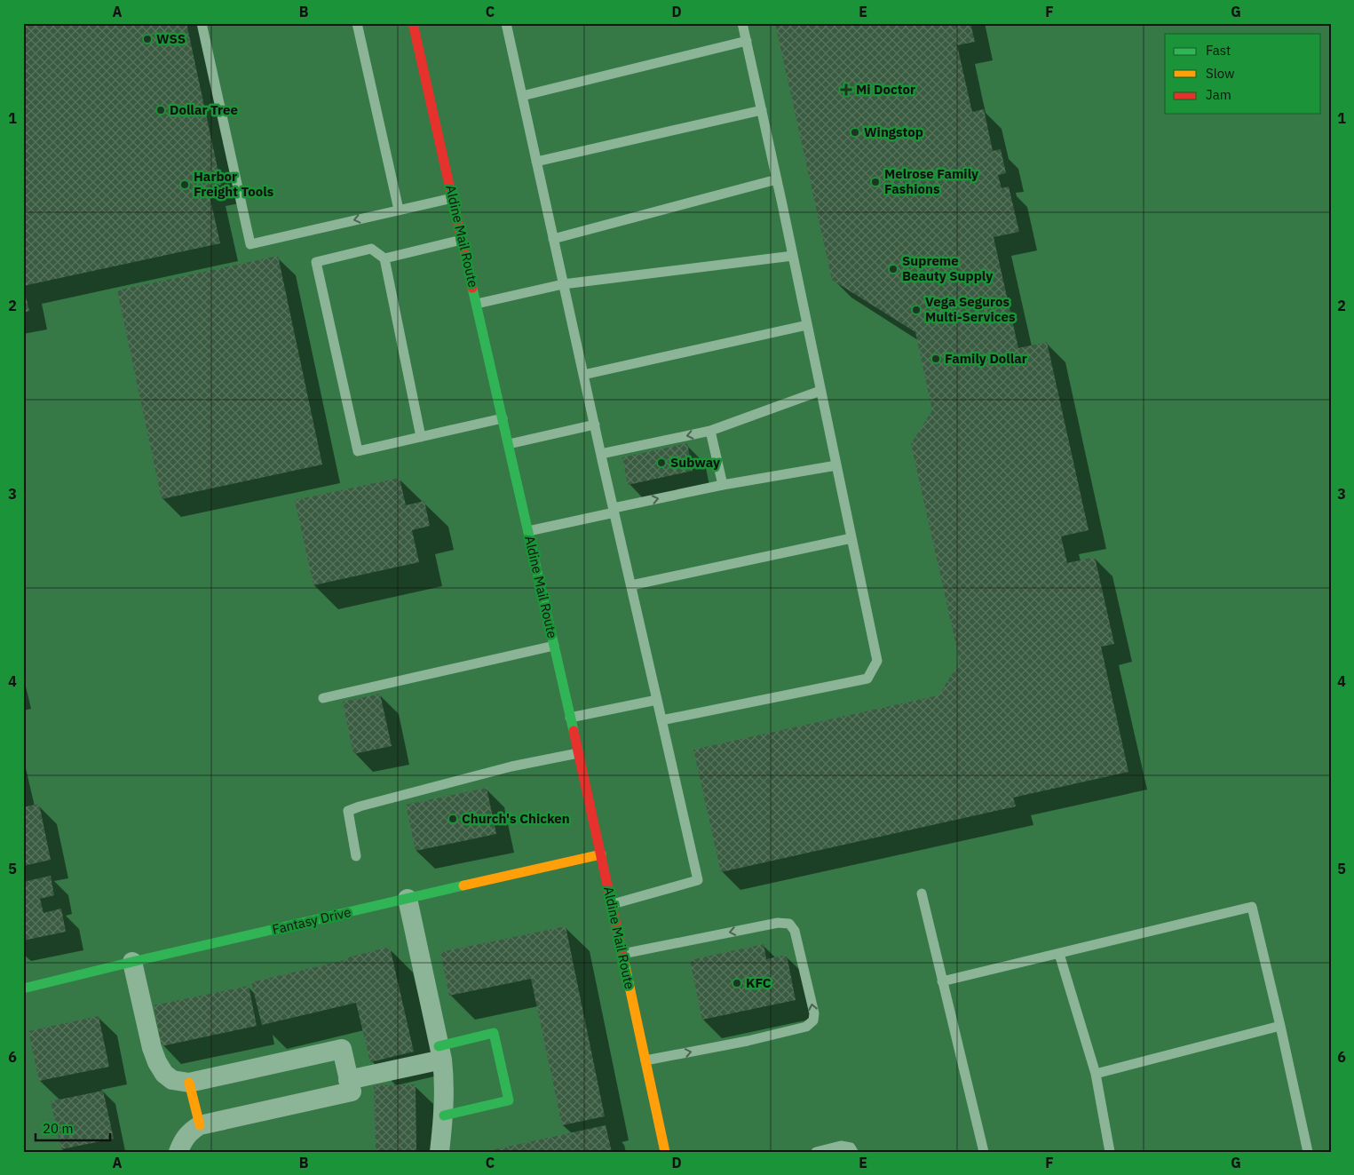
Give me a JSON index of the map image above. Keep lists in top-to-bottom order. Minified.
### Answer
{"streets":{"main road":["Aldine Mail Route","Fantasy Drive"]},"crossings":[["Aldine Mail Route","Fantasy Drive"]],"places":{"other":["WSS","Dollar Tree","Wingstop","Melrose Family Fashions","Harbor Freight Tools","Supreme Beauty Supply","Vega Seguros Multi-Services","Family Dollar","Subway","Church's Chicken","KFC"],"health":["Mi Doctor"]},"legend":["Fast","Slow","Jam"],"scale_bar":"20 m","grid":{"columns":["A","B","C","D","E","F","G"],"rows":["1","2","3","4","5","6"]}}
